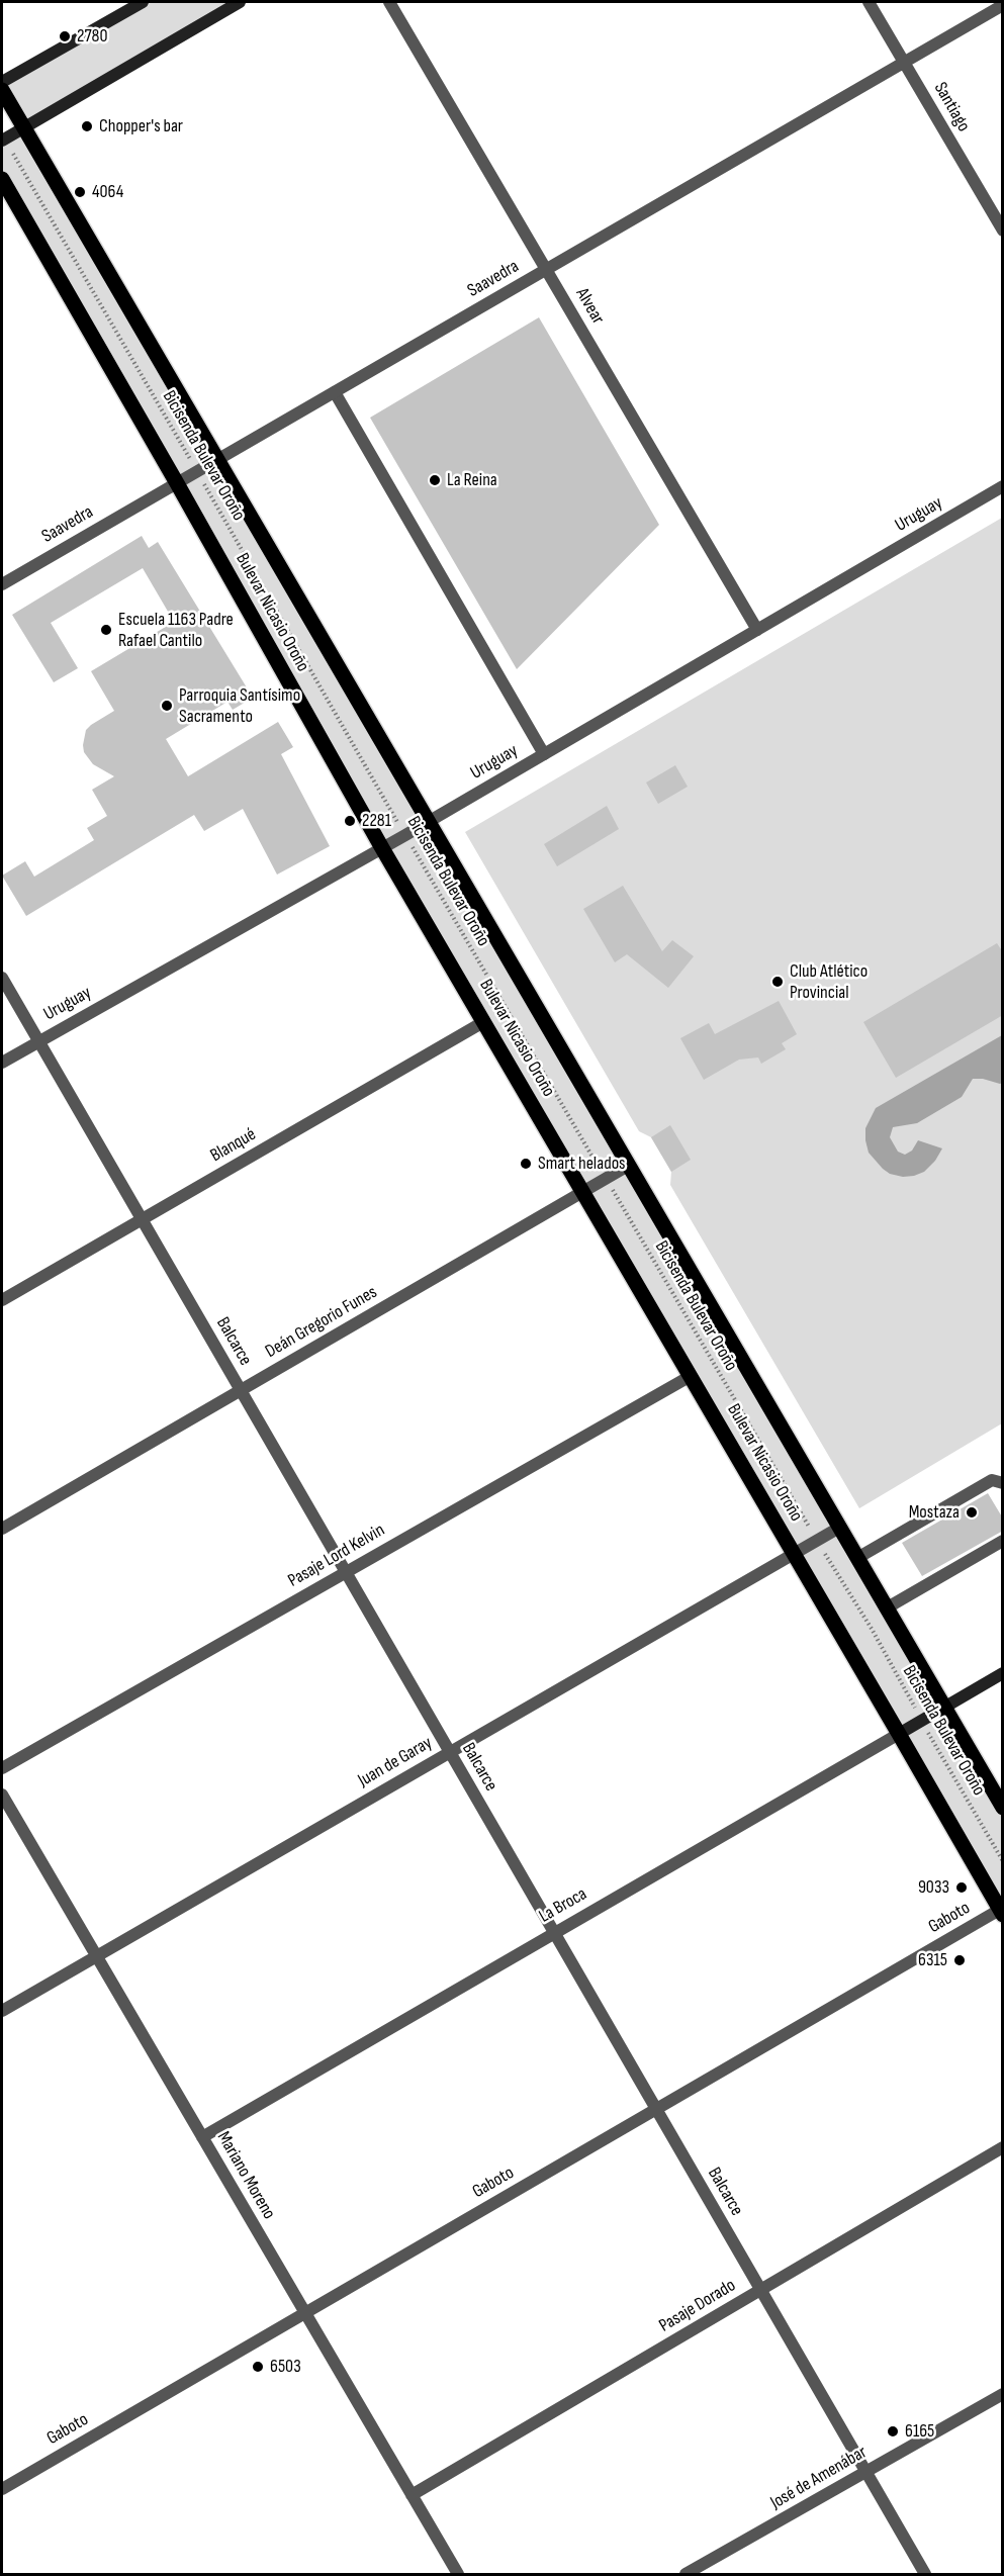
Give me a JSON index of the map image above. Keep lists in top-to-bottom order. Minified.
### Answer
{"streets":{"main road":["Bulevar Nicasio Oroño","La Broca"],"street":["Santiago","Saavedra","Alvear","Uruguay","Blanqué","Deán Gregorio Funes","Balcarce","Pasaje Lord Kelvin","Juan de Garay","Gaboto","Mariano Moreno","Pasaje Dorado","José de Amenábar"],"path":["Bicisenda Bulevar Oroño"]},"crossings":[["Santiago","Saavedra"],["Saavedra","Alvear"],["Saavedra","Bicisenda Bulevar Oroño"],["Saavedra","Bulevar Nicasio Oroño"],["Alvear","Uruguay"],["Bicisenda Bulevar Oroño","Uruguay"],["Bicisenda Bulevar Oroño","Deán Gregorio Funes"],["Bicisenda Bulevar Oroño","Juan de Garay"],["Bicisenda Bulevar Oroño","La Broca"],["Uruguay","Bulevar Nicasio Oroño"],["Uruguay","Balcarce"],["Bulevar Nicasio Oroño","Blanqué"],["Bulevar Nicasio Oroño","Deán Gregorio Funes"],["Bulevar Nicasio Oroño","Pasaje Lord Kelvin"],["Bulevar Nicasio Oroño","Juan de Garay"],["Bulevar Nicasio Oroño","La Broca"],["Bulevar Nicasio Oroño","Gaboto"],["Blanqué","Balcarce"],["Deán Gregorio Funes","Balcarce"],["Balcarce","Pasaje Lord Kelvin"],["Balcarce","Juan de Garay"],["Balcarce","La Broca"],["Balcarce","Gaboto"],["Balcarce","Pasaje Dorado"],["Balcarce","José de Amenábar"],["Juan de Garay","Mariano Moreno"],["La Broca","Mariano Moreno"],["Gaboto","Mariano Moreno"],["Mariano Moreno","Pasaje Dorado"]],"places":["2780","Chopper's bar","4064","La Reina","Escuela 1163 Padre Rafael Cantilo","Parroquia Santísimo Sacramento","2281","Club Atlético Provincial","Smart helados","Mostaza","9033","6315","6503","6165"]}
